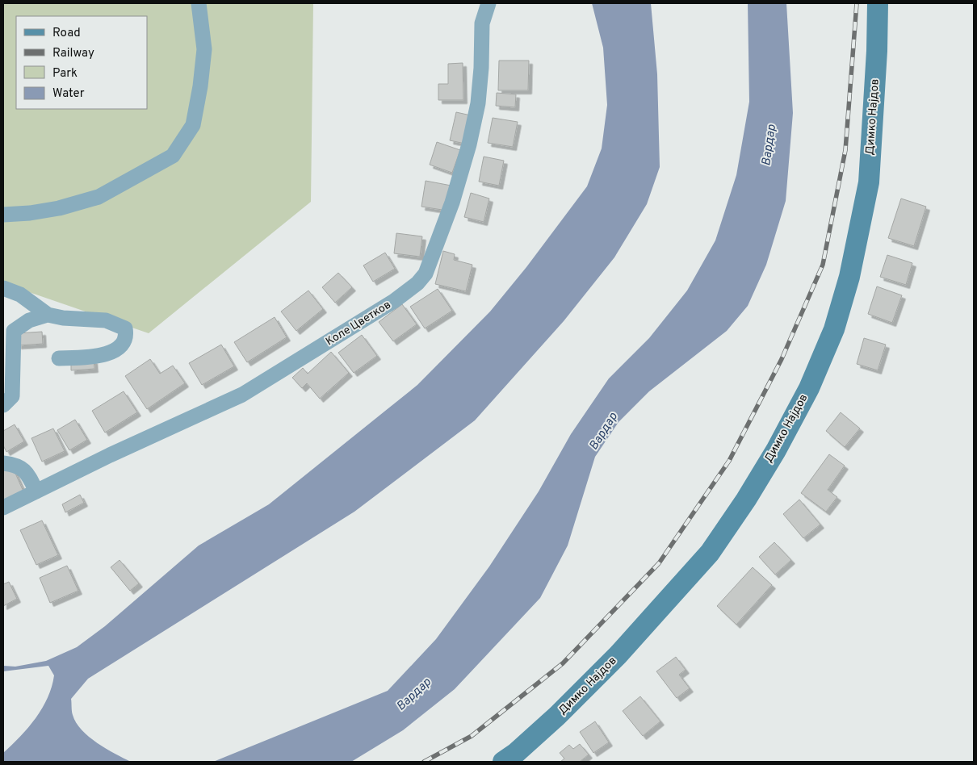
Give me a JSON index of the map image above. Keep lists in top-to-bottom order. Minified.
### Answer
{"streets":{"main road":["Димко Најдов"],"street":["Коле Цветков"]},"water":["Вардар"],"legend":["Road","Railway","Park","Water"]}
